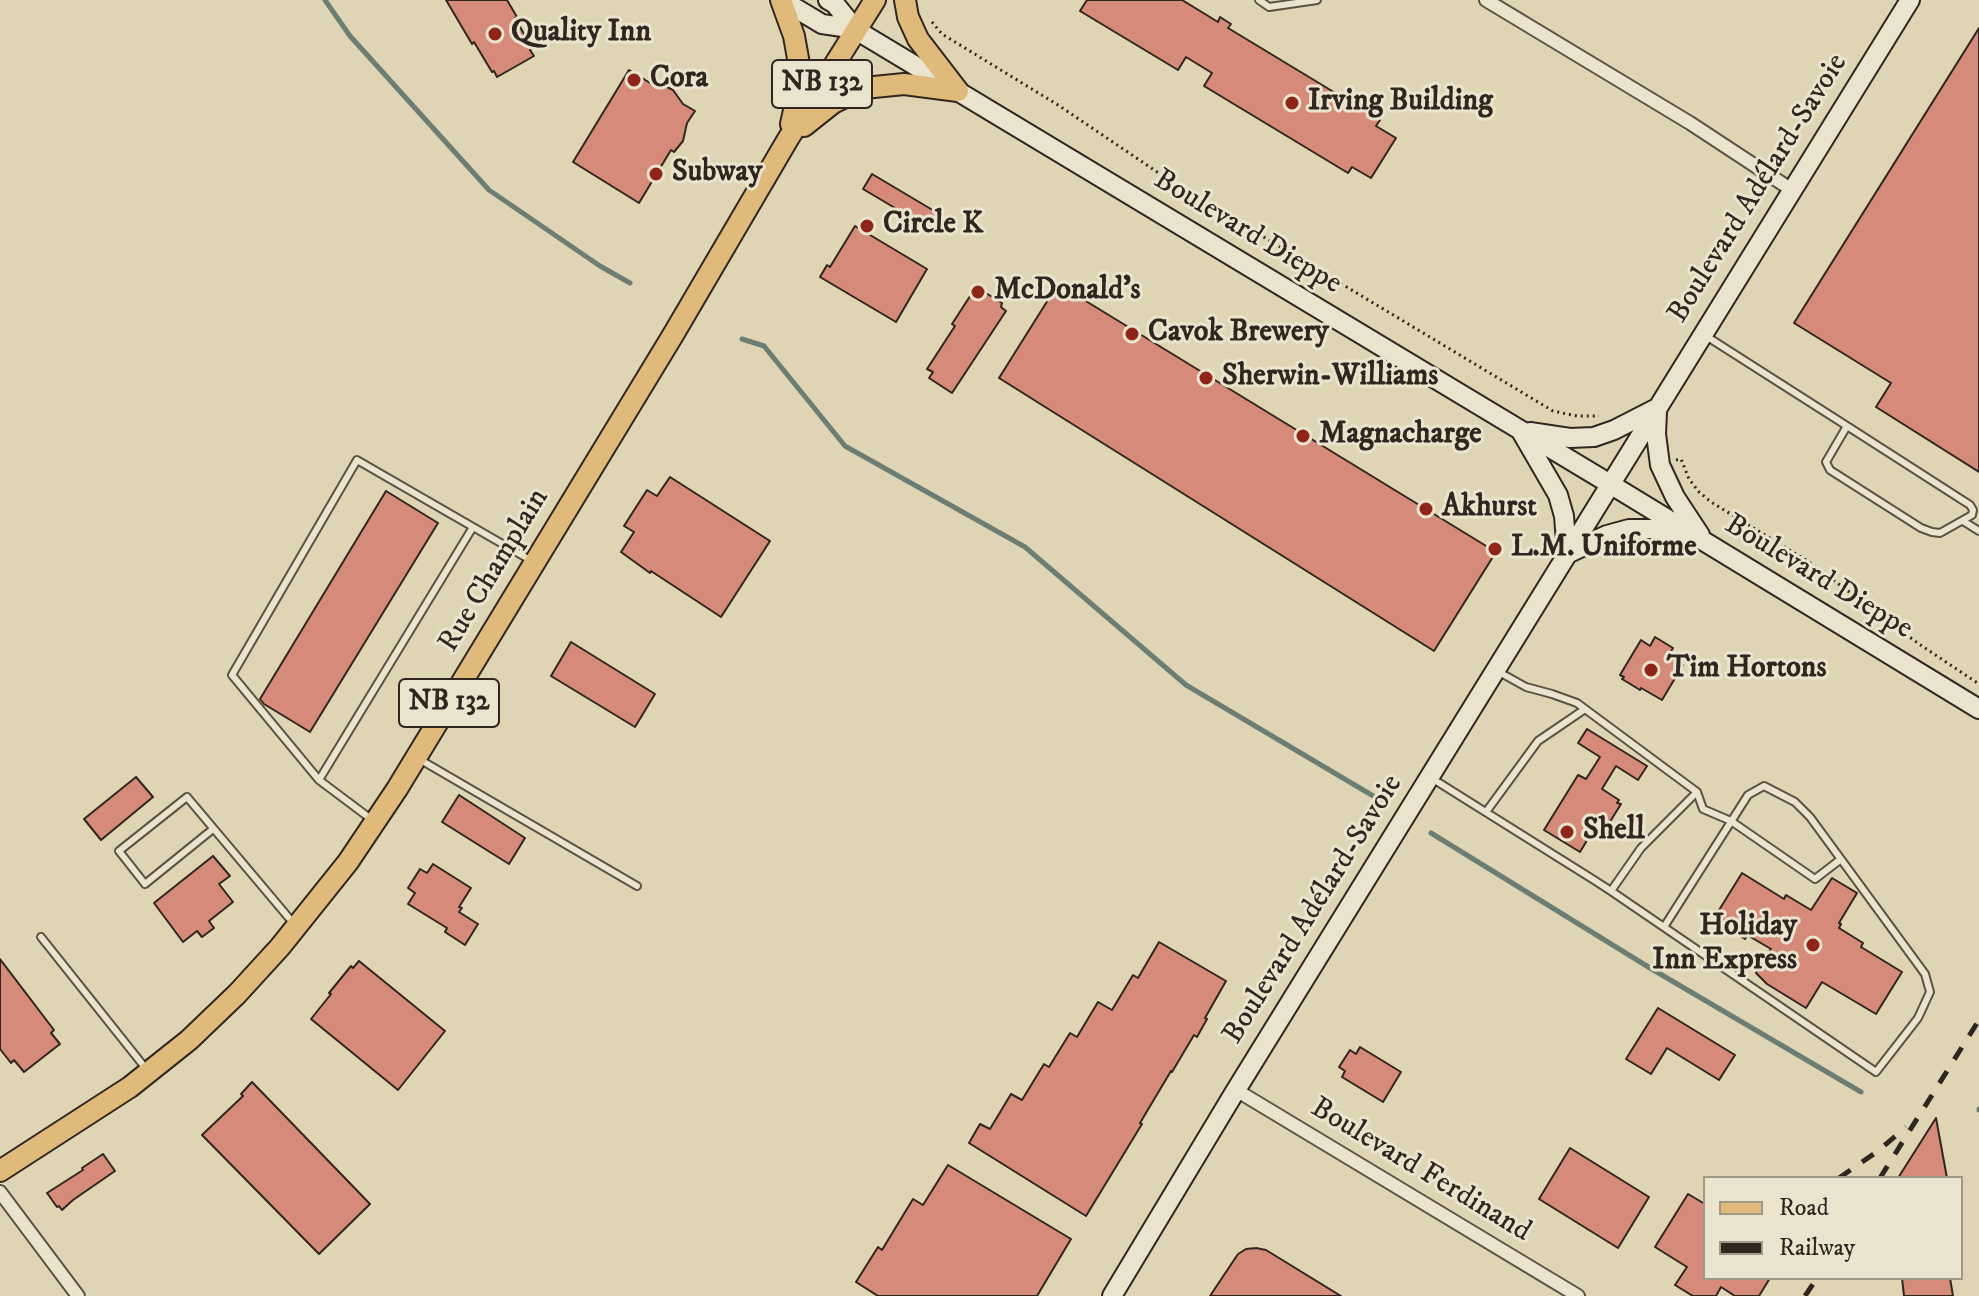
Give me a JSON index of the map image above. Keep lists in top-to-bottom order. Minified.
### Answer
{"streets":{"main road":["NB 132","Boulevard Adélard-Savoie","Boulevard Dieppe","Rue Champlain"],"street":["Boulevard Ferdinand"]},"crossings":[["NB 132","Boulevard Dieppe"],["NB 132","Rue Champlain"],["Boulevard Adélard-Savoie","Boulevard Dieppe"],["Boulevard Adélard-Savoie","Boulevard Ferdinand"],["Boulevard Dieppe","Rue Champlain"]],"places":["Quality Inn","Cora","Irving Building","Subway","Circle K","McDonald's","Cavok Brewery","Sherwin-Williams","Magnacharge","Akhurst","L.M. Uniforme","Tim Hortons","Shell","Holiday Inn Express"],"legend":["Road","Railway"]}
